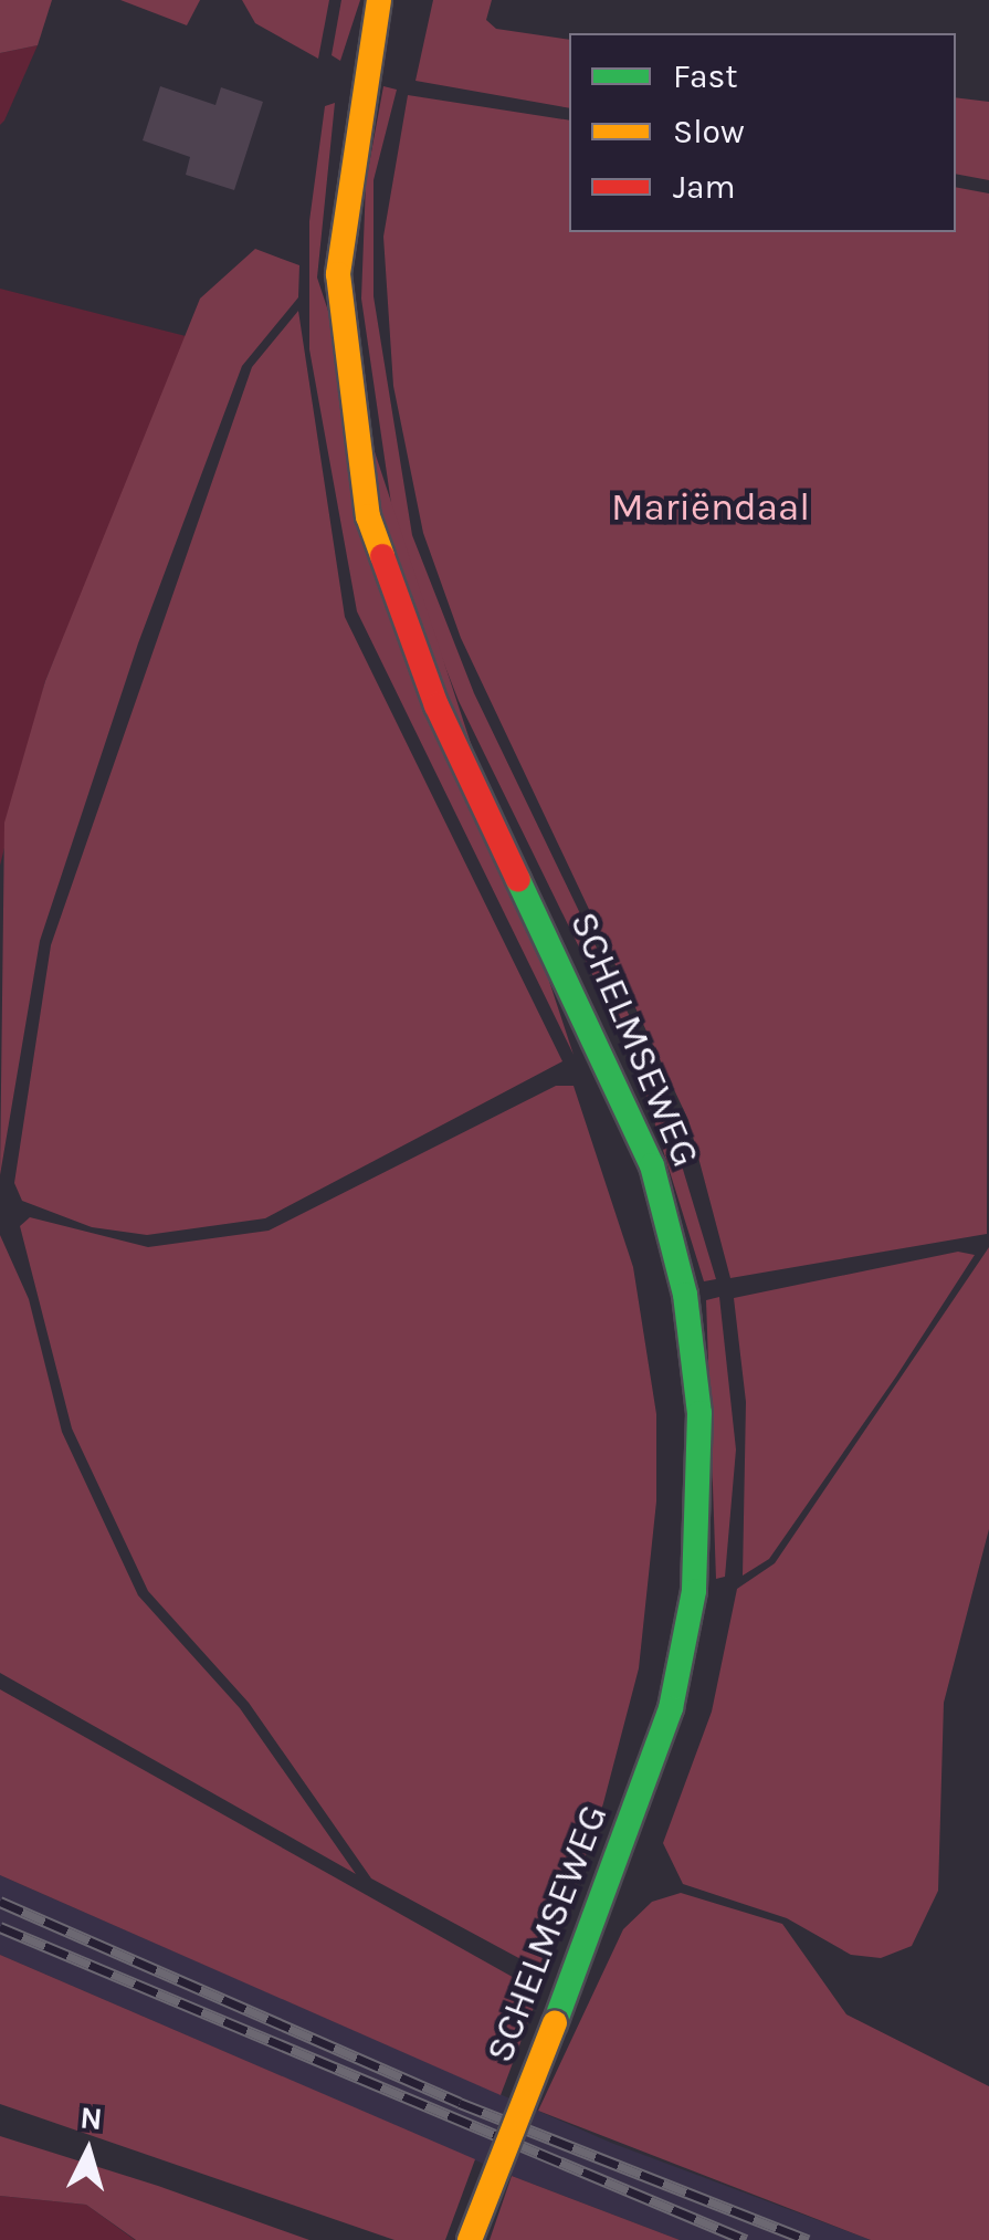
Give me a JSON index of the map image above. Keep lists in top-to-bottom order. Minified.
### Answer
{"streets":{"main road":["SCHELMSEWEG"]},"parks":["Mariëndaal"],"legend":["Fast","Slow","Jam"],"north":"top"}
